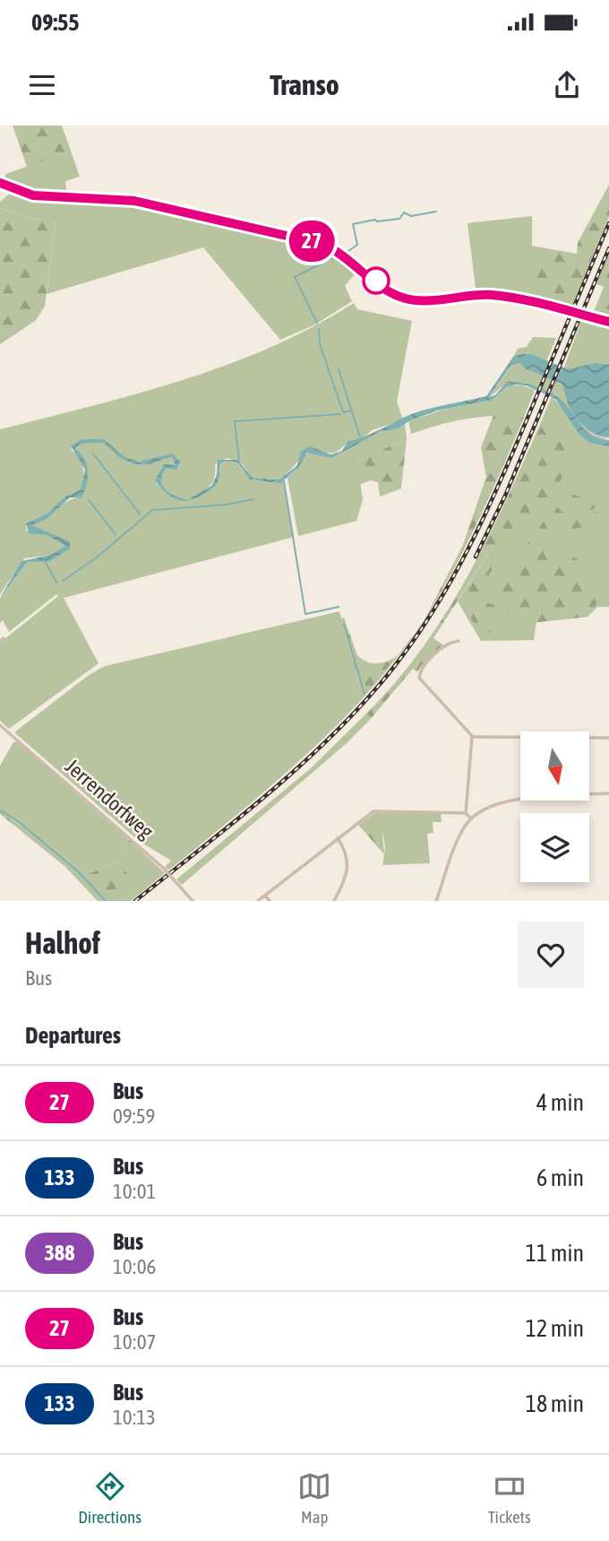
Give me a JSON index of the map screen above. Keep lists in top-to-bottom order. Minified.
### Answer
{"streets":{"street":["Jerrendorfweg"]},"lines":["bus line 27"],"north":"bottom","page":{"status":"09:55","header":"Transo","on_map":"27","heading":[["Halhof","Bus"],"Departures"],"list":[{"mark":"27","name":"Bus","note":"09:59","value":"4 min"},{"mark":"133","name":"Bus","note":"10:01","value":"6 min"},{"mark":"388","name":"Bus","note":"10:06","value":"11 min"},{"mark":"27","name":"Bus","note":"10:07","value":"12 min"},{"mark":"133","name":"Bus","note":"10:13","value":"18 min"}],"tabs":["Directions","Map","Tickets"]}}
